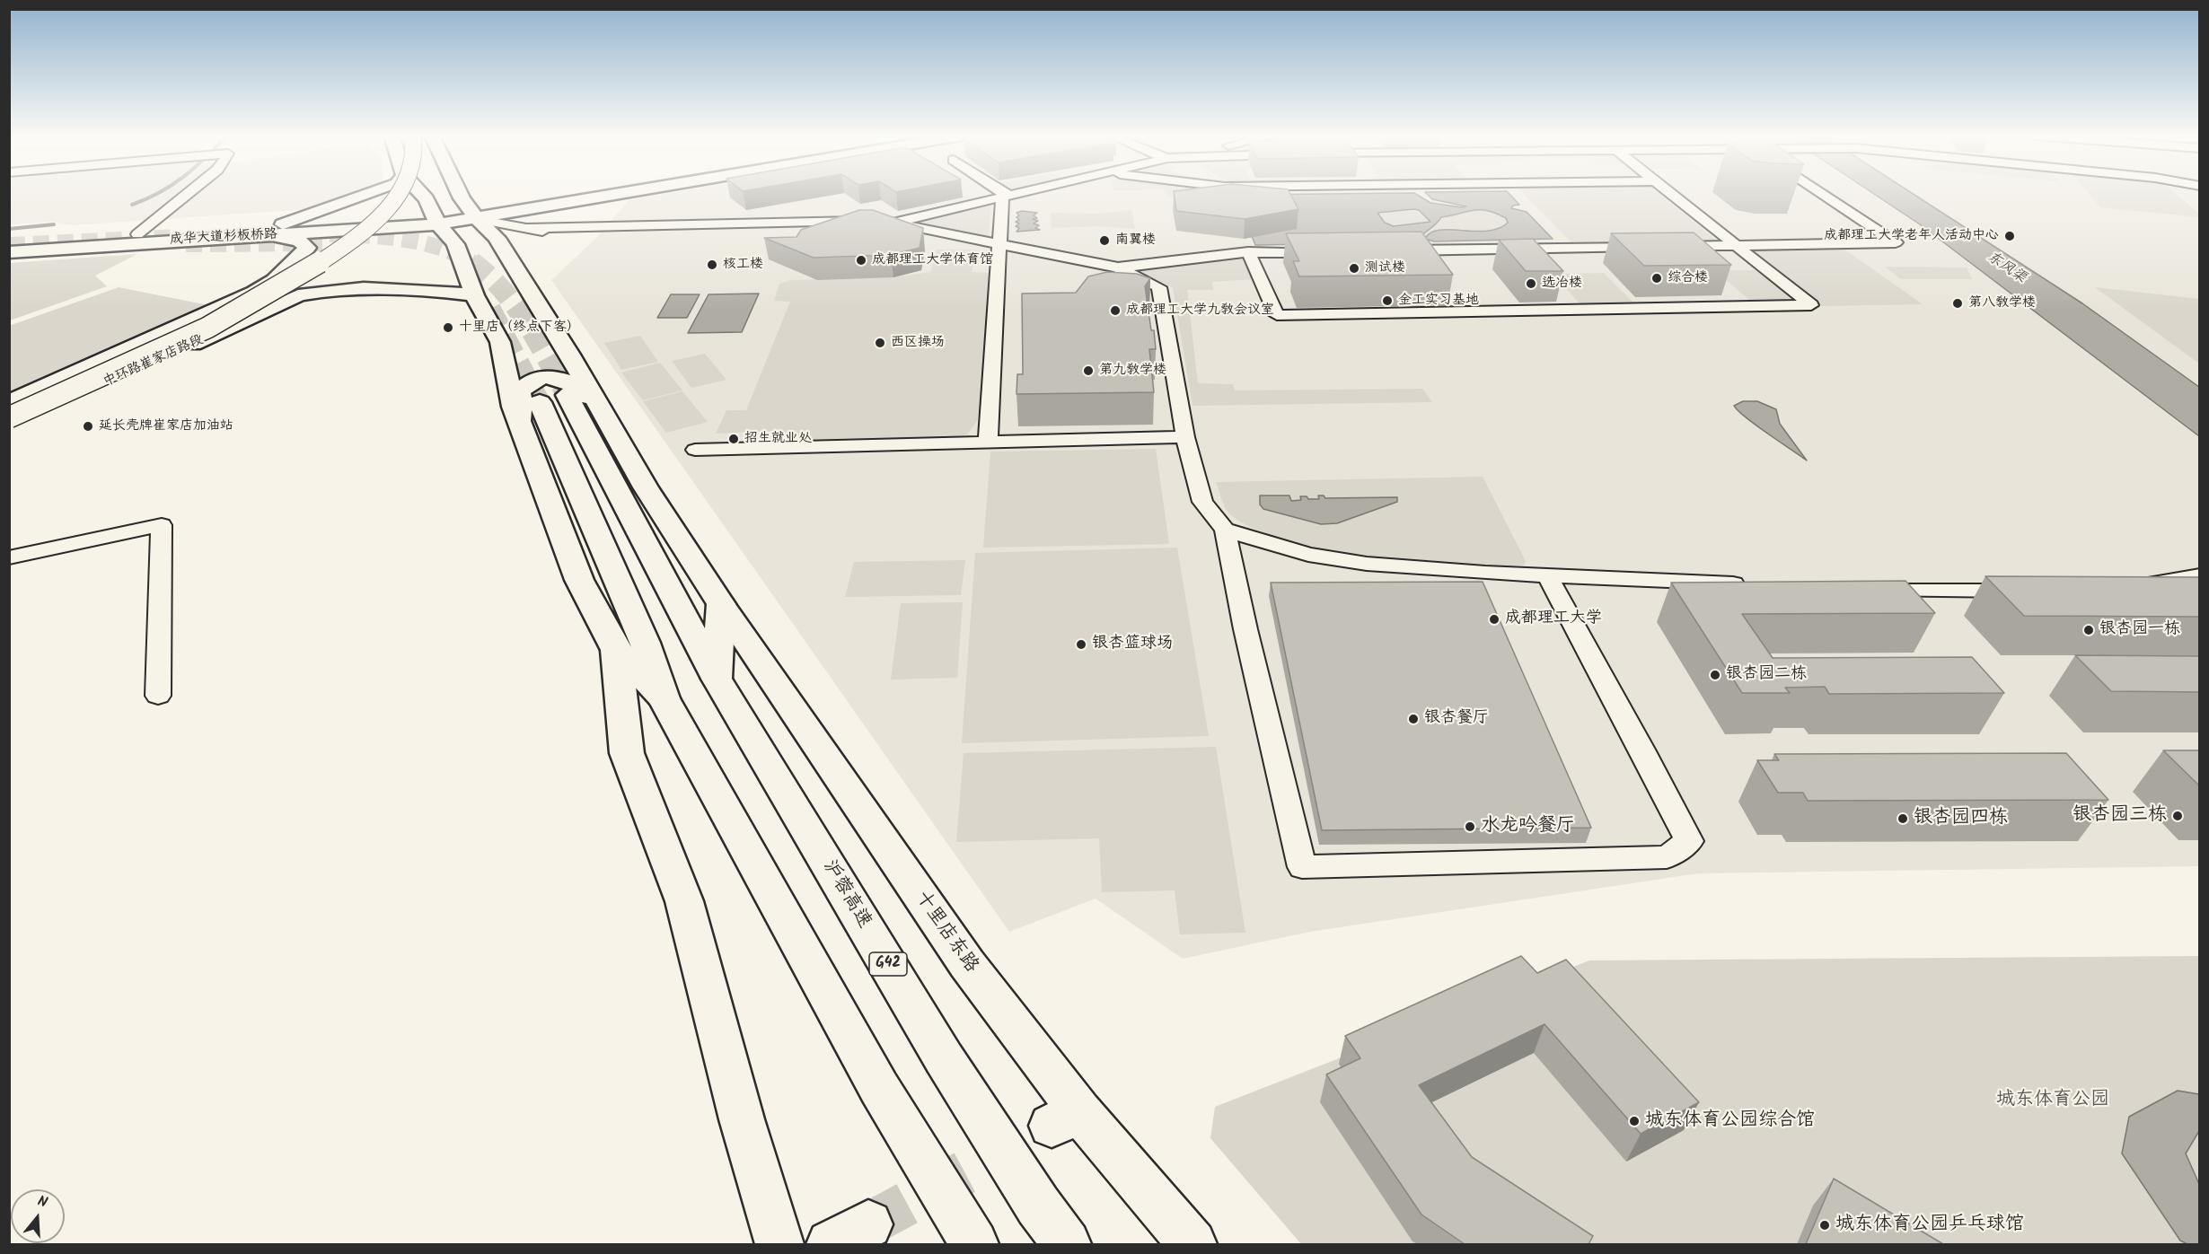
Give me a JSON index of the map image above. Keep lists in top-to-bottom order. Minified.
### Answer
{"streets":{"main road":["成华大道杉板桥路","中环路崔家店路段","沪蓉高速","十里店东路","G42"]},"crossings":[["成华大道杉板桥路","中环路崔家店路段"],["成华大道杉板桥路","十里店东路"]],"water":["东风渠"],"parks":["城东体育公园"],"places":["成都理工大学老年人活动中心","南翼楼","成都理工大学体育馆","核工楼","测试楼","综合楼","选冶楼","金工实习基地","第八教学楼","成都理工大学九教会议室","十里店（终点下客）","西区操场","第九教学楼","延长壳牌崔家店加油站","招生就业处","成都理工大学","银杏园一栋","银杏篮球场","银杏园二栋","银杏餐厅","银杏园三栋","银杏园四栋","水龙吟餐厅","城东体育公园综合馆","城东体育公园乒乓球馆"],"north":"top"}
